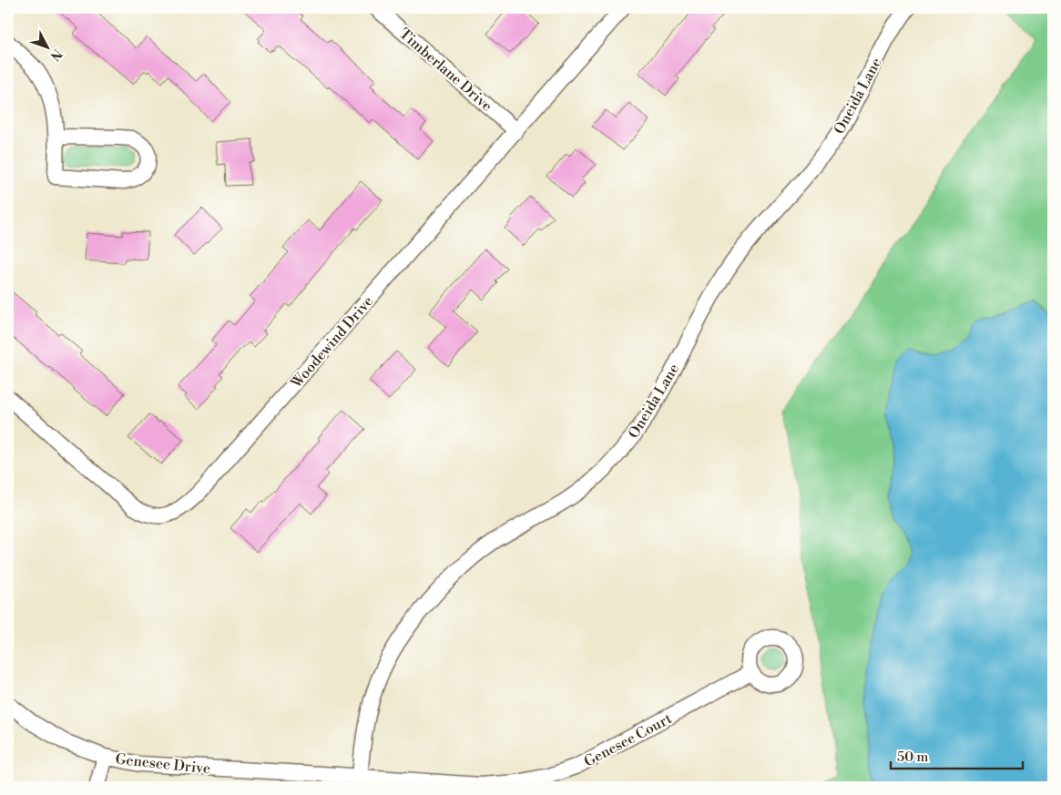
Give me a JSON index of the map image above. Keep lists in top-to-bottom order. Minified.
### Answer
{"streets":{"street":["Timberlane Drive","Oneida Lane","Woodewind Drive","Genesee Court","Genesee Drive"]},"crossings":[["Timberlane Drive","Woodewind Drive"],["Oneida Lane","Genesee Court"],["Oneida Lane","Genesee Drive"],["Genesee Court","Genesee Drive"]],"scale_bar":"50 m","north":"bottom right"}
